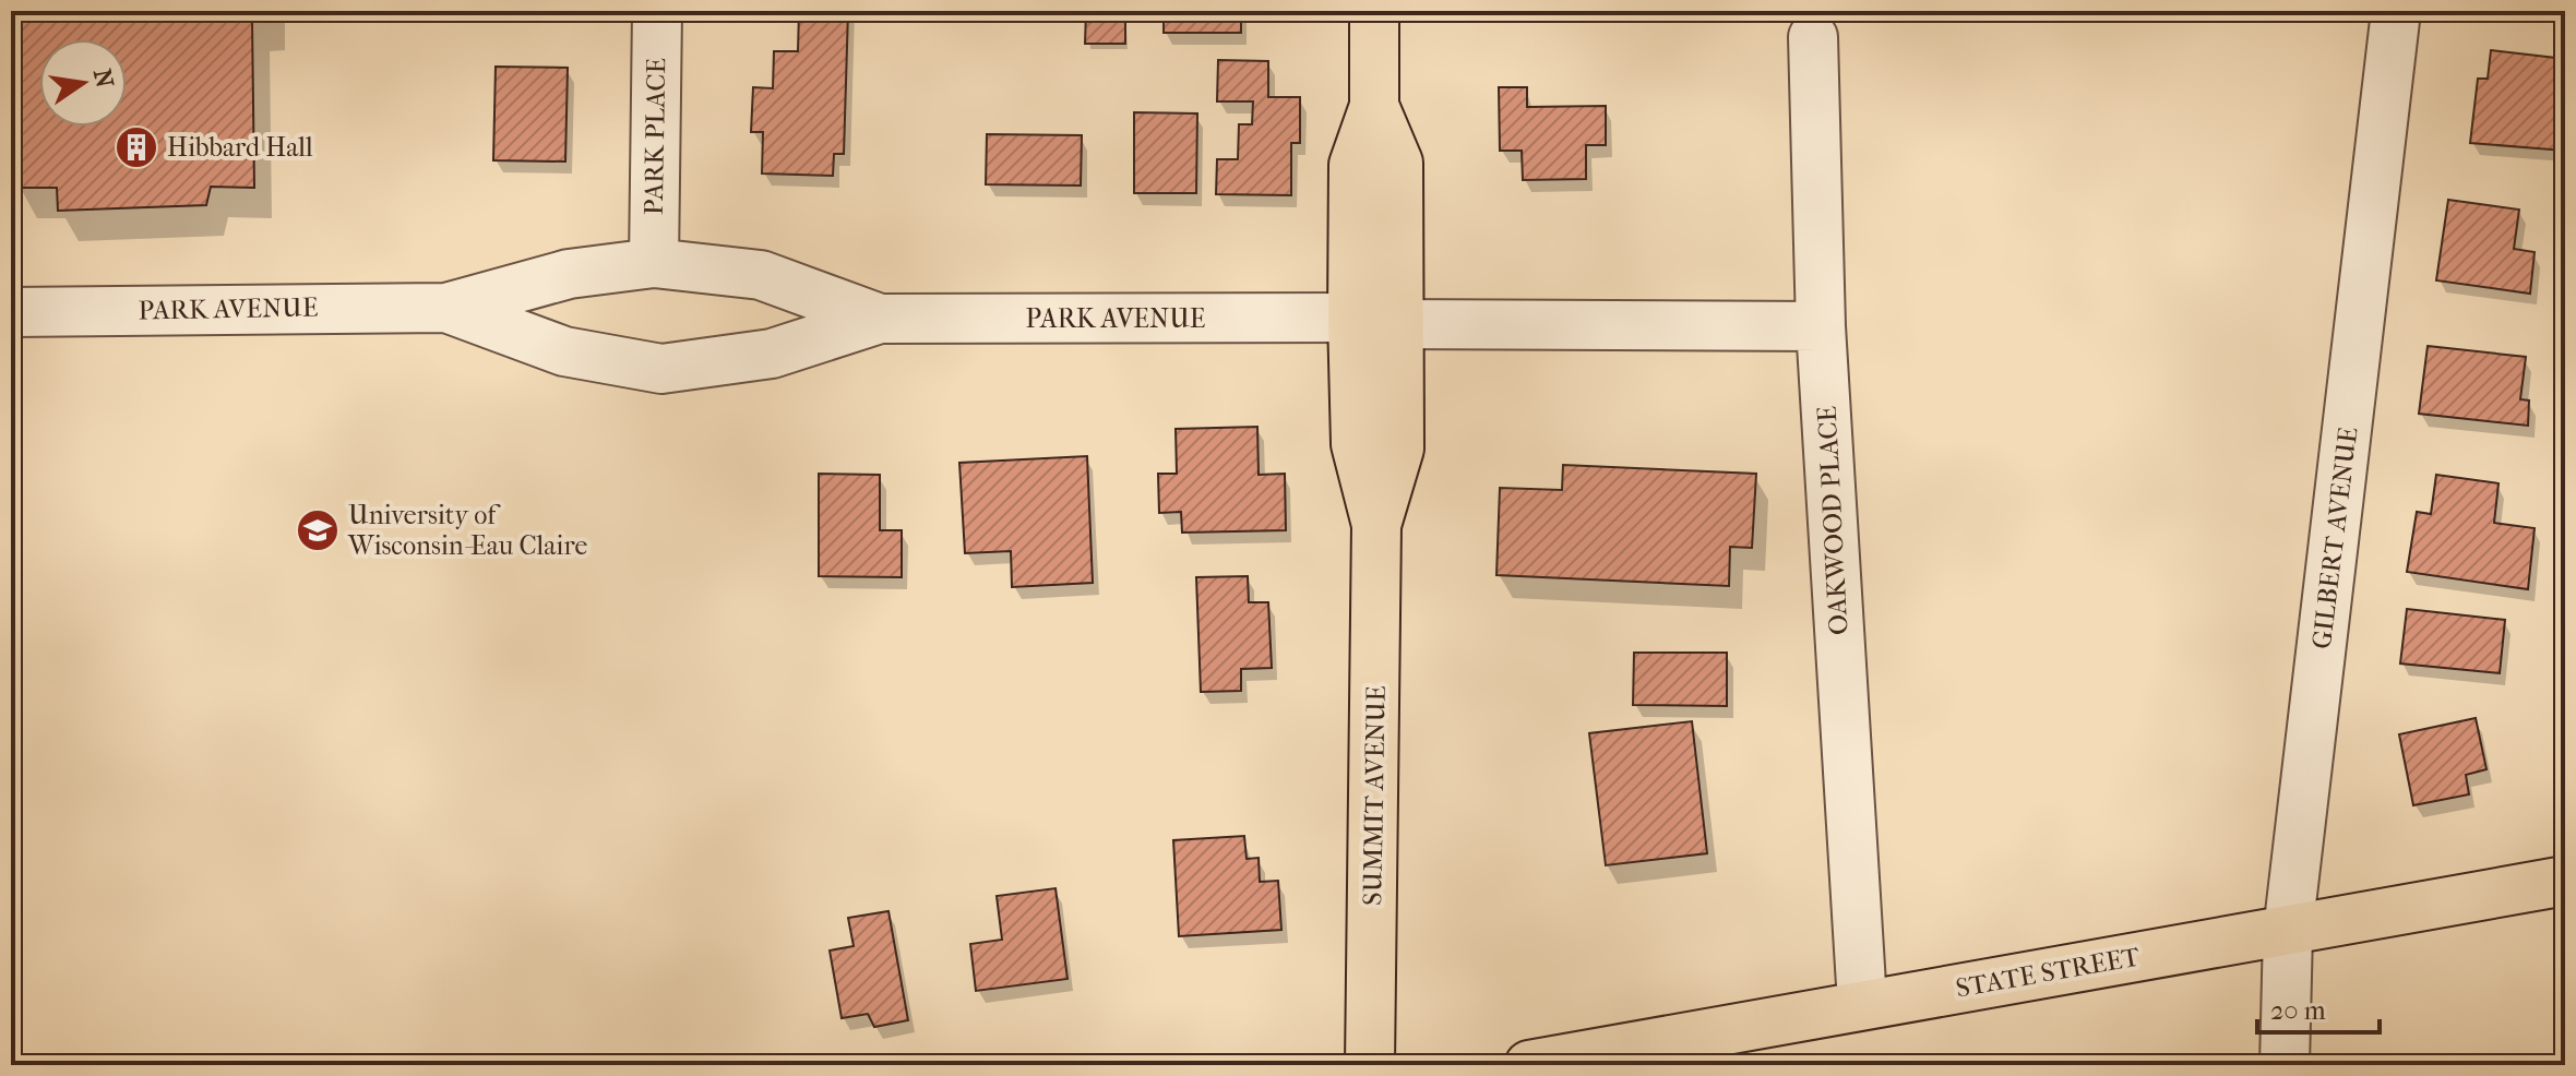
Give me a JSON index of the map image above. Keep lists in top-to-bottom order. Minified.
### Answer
{"streets":{"main road":["SUMMIT AVENUE","STATE STREET"],"street":["PARK PLACE","PARK AVENUE","OAKWOOD PLACE","GILBERT AVENUE"]},"crossings":[["PARK PLACE","PARK AVENUE"],["PARK AVENUE","SUMMIT AVENUE"],["OAKWOOD PLACE","STATE STREET"],["GILBERT AVENUE","STATE STREET"]],"places":{"building":["Hibbard Hall"],"school or university":["University of Wisconsin-Eau Claire"]},"scale_bar":"20 m","north":"right"}
